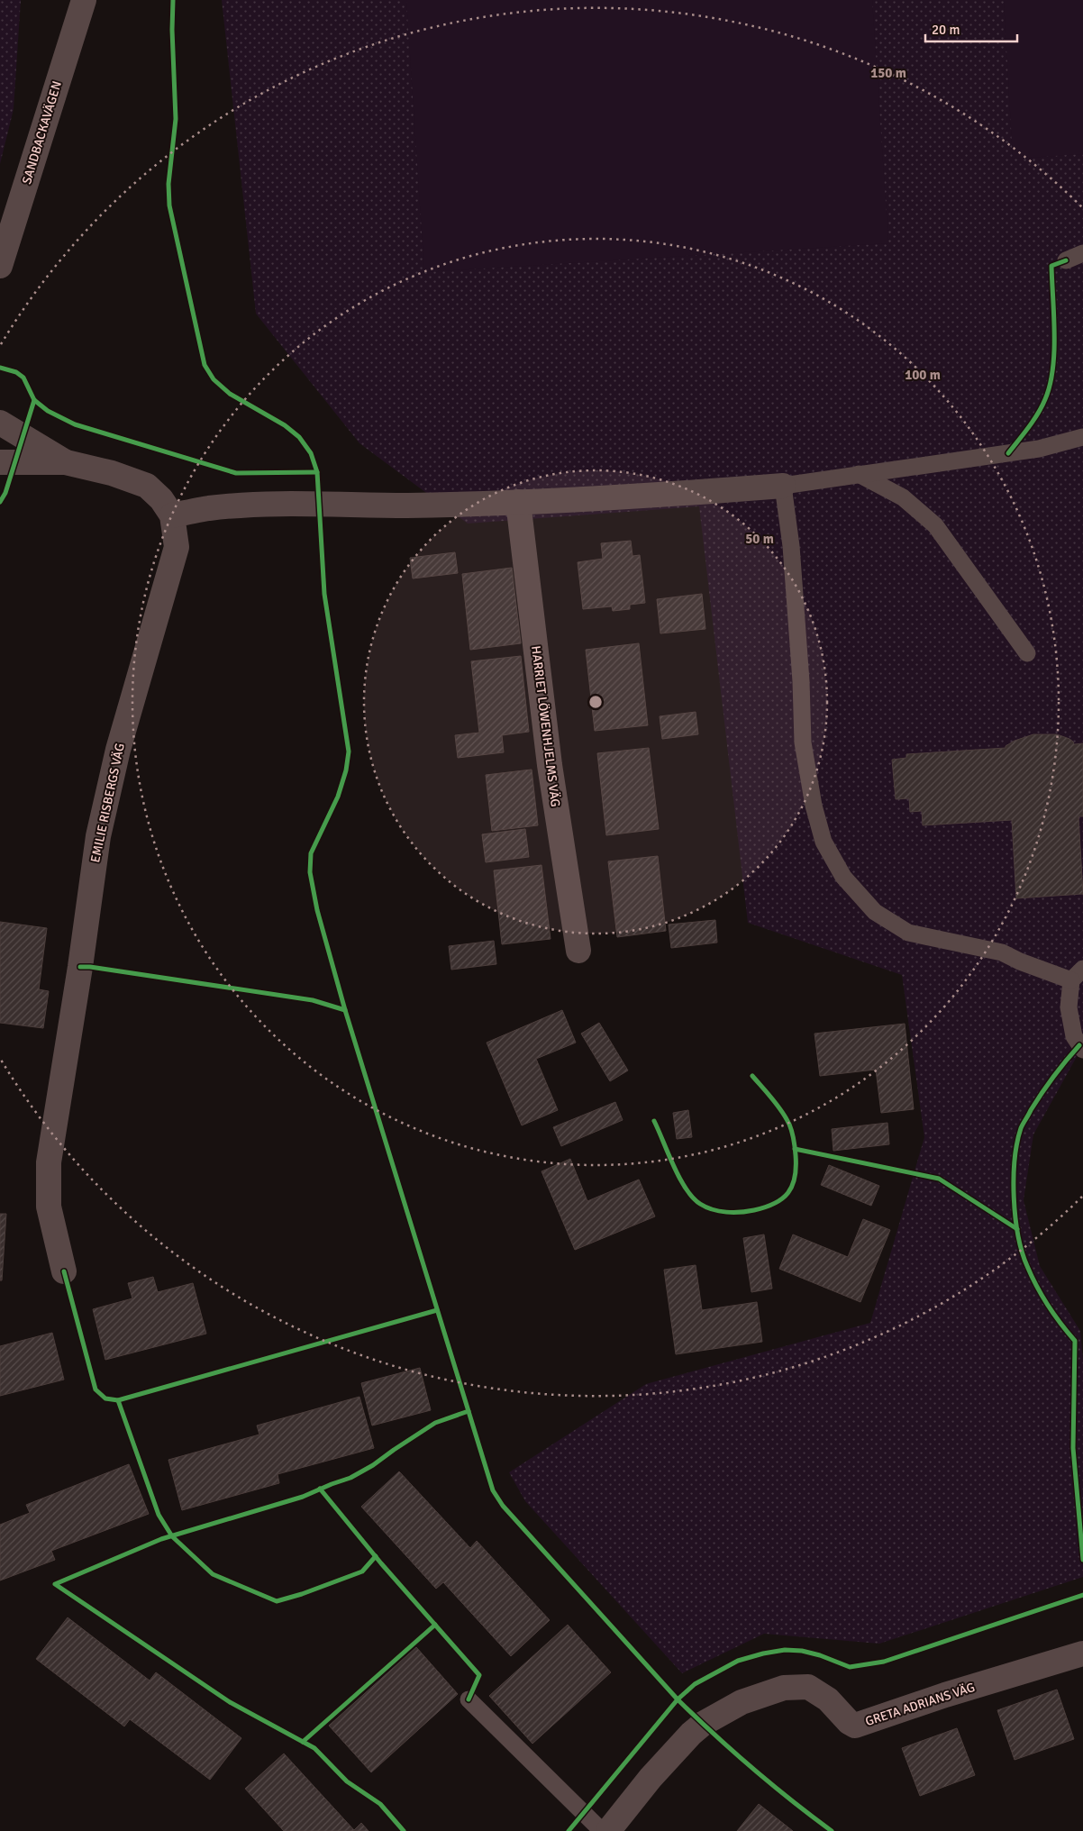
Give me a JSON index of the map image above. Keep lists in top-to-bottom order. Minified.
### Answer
{"streets":{"street":["SANDBACKAVÄGEN","HARRIET LÖWENHJELMS VÄG","EMILIE RISBERGS VÄG","GRETA ADRIANS VÄG"]},"scale_bar":"20 m","rings":["150 m","100 m","50 m"]}
